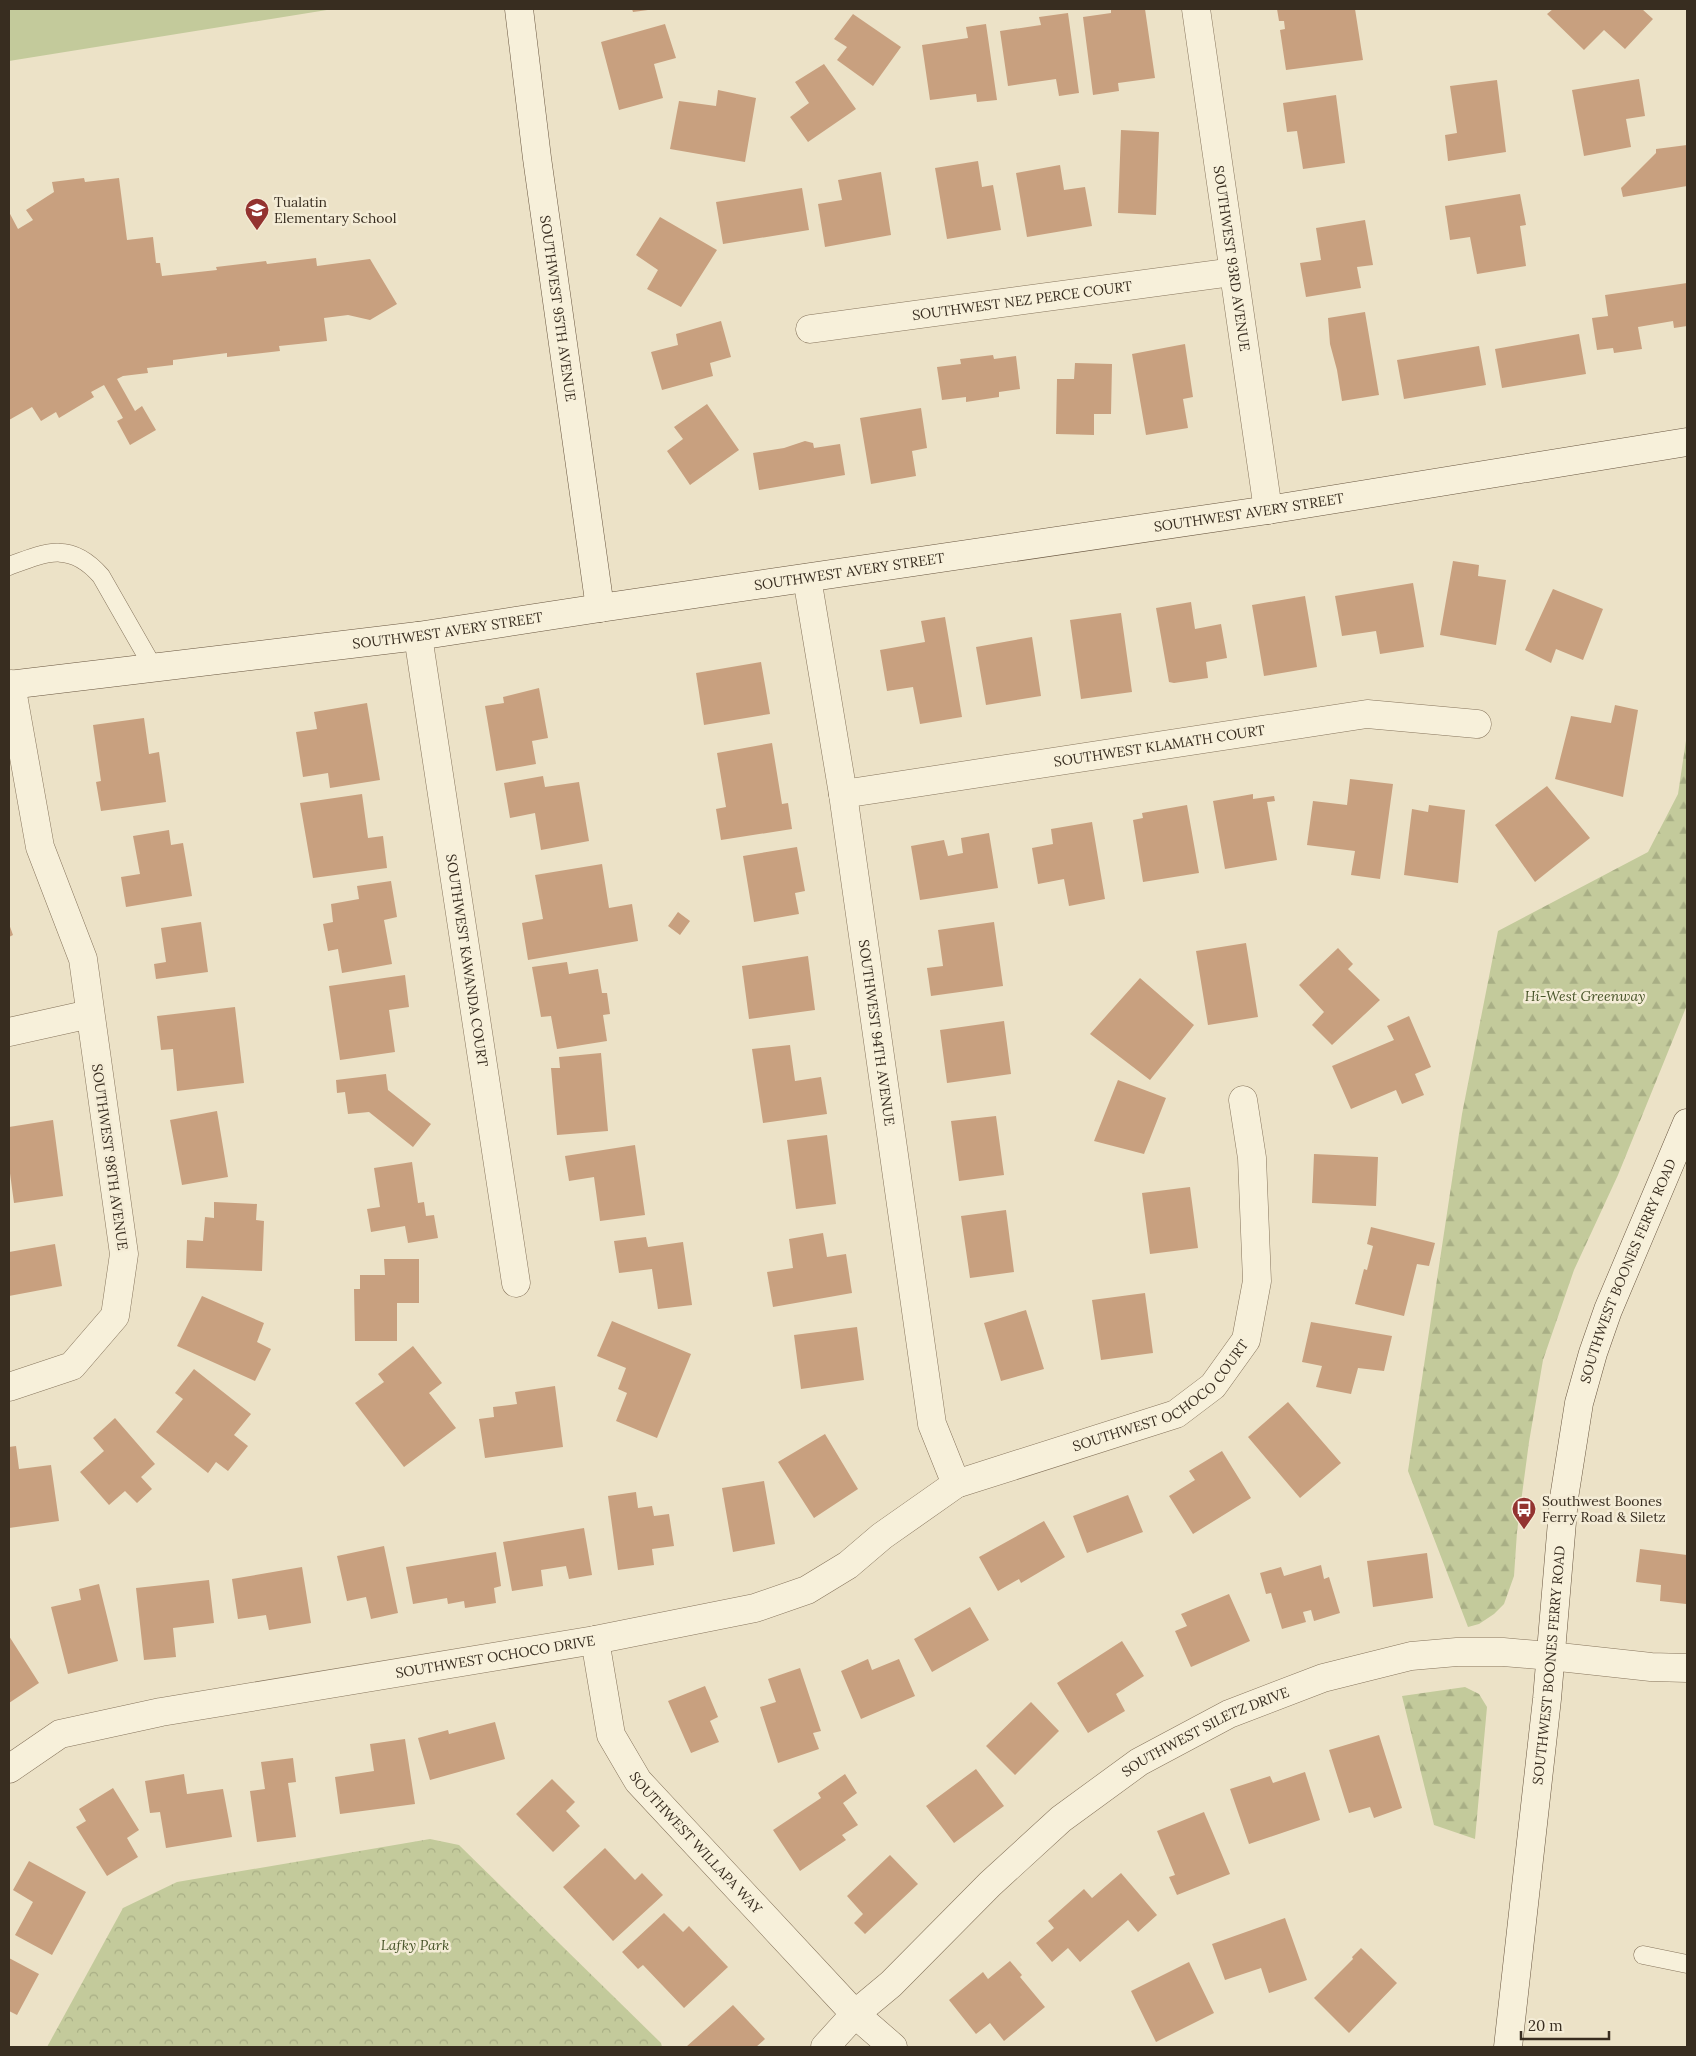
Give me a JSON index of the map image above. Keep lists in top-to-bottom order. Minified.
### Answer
{"streets":{"street":["SOUTHWEST 93RD AVENUE","SOUTHWEST NEZ PERCE COURT","SOUTHWEST 95TH AVENUE","SOUTHWEST AVERY STREET","SOUTHWEST KLAMATH COURT","SOUTHWEST KAWANDA COURT","SOUTHWEST 94TH AVENUE","SOUTHWEST 98TH AVENUE","SOUTHWEST BOONES FERRY ROAD","SOUTHWEST OCHOCO COURT","SOUTHWEST OCHOCO DRIVE","SOUTHWEST SILETZ DRIVE","SOUTHWEST WILLAPA WAY"]},"crossings":[["SOUTHWEST 93RD AVENUE","SOUTHWEST NEZ PERCE COURT"],["SOUTHWEST 93RD AVENUE","SOUTHWEST AVERY STREET"],["SOUTHWEST 95TH AVENUE","SOUTHWEST AVERY STREET"],["SOUTHWEST AVERY STREET","SOUTHWEST KAWANDA COURT"],["SOUTHWEST AVERY STREET","SOUTHWEST 94TH AVENUE"],["SOUTHWEST AVERY STREET","SOUTHWEST 98TH AVENUE"],["SOUTHWEST KLAMATH COURT","SOUTHWEST 94TH AVENUE"],["SOUTHWEST 94TH AVENUE","SOUTHWEST OCHOCO COURT"],["SOUTHWEST 94TH AVENUE","SOUTHWEST OCHOCO DRIVE"],["SOUTHWEST BOONES FERRY ROAD","SOUTHWEST SILETZ DRIVE"],["SOUTHWEST OCHOCO COURT","SOUTHWEST OCHOCO DRIVE"],["SOUTHWEST OCHOCO DRIVE","SOUTHWEST WILLAPA WAY"],["SOUTHWEST SILETZ DRIVE","SOUTHWEST WILLAPA WAY"]],"parks":["Hi-West Greenway","Lafky Park"],"places":{"school or university":["Tualatin Elementary School"],"bus stop":["Southwest Boones Ferry Road & Siletz"]},"scale_bar":"20 m"}
